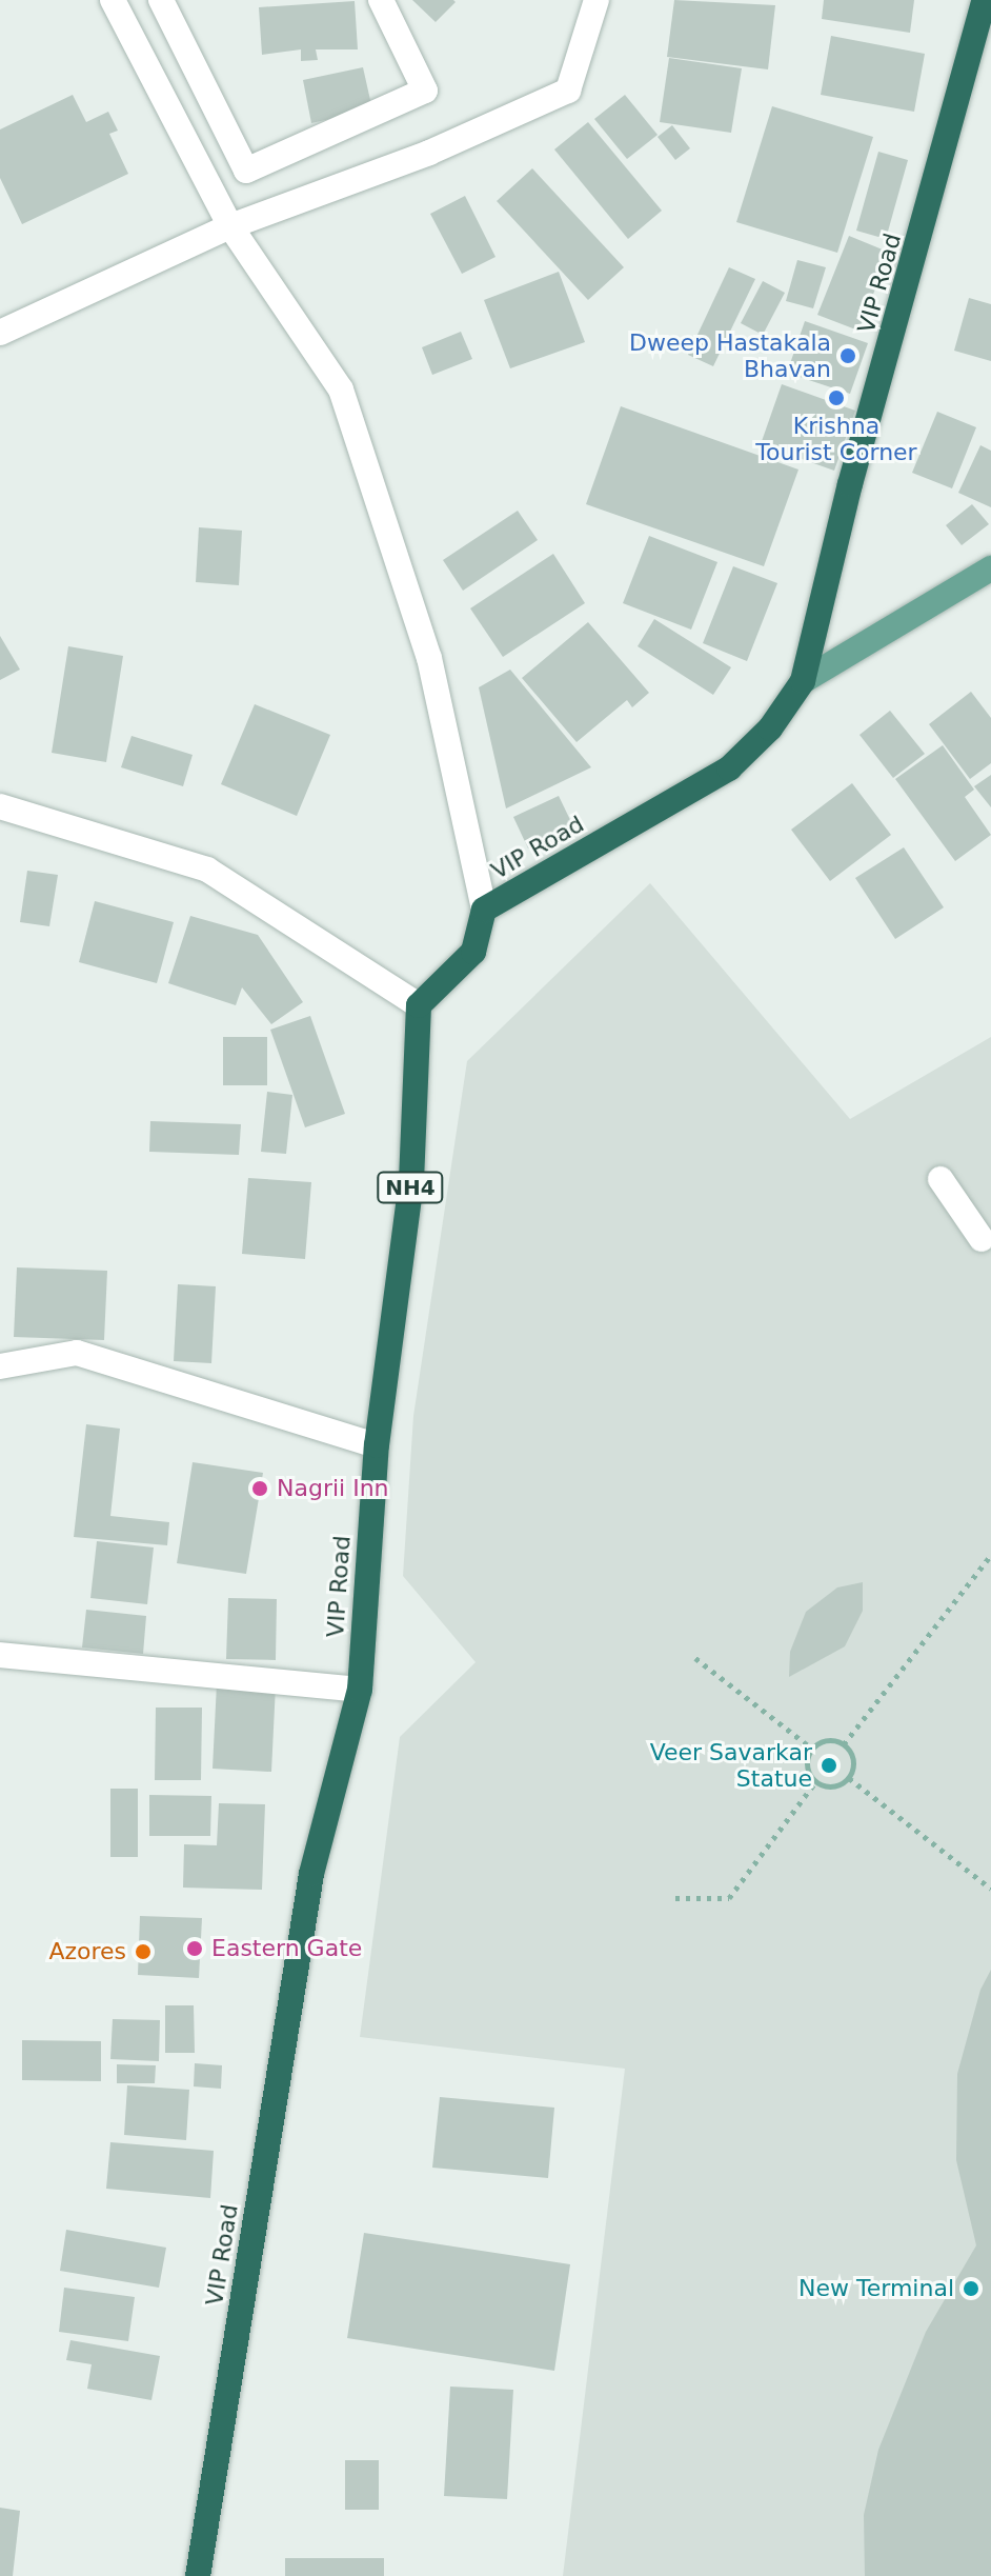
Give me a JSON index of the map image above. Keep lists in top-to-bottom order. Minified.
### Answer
{"streets":{"highway":["VIP Road","NH4"]},"places":["Dweep Hastakala Bhavan","Krishna Tourist Corner","Nagrii Inn","Veer Savarkar Statue","Eastern Gate","Azores","New Terminal"]}
